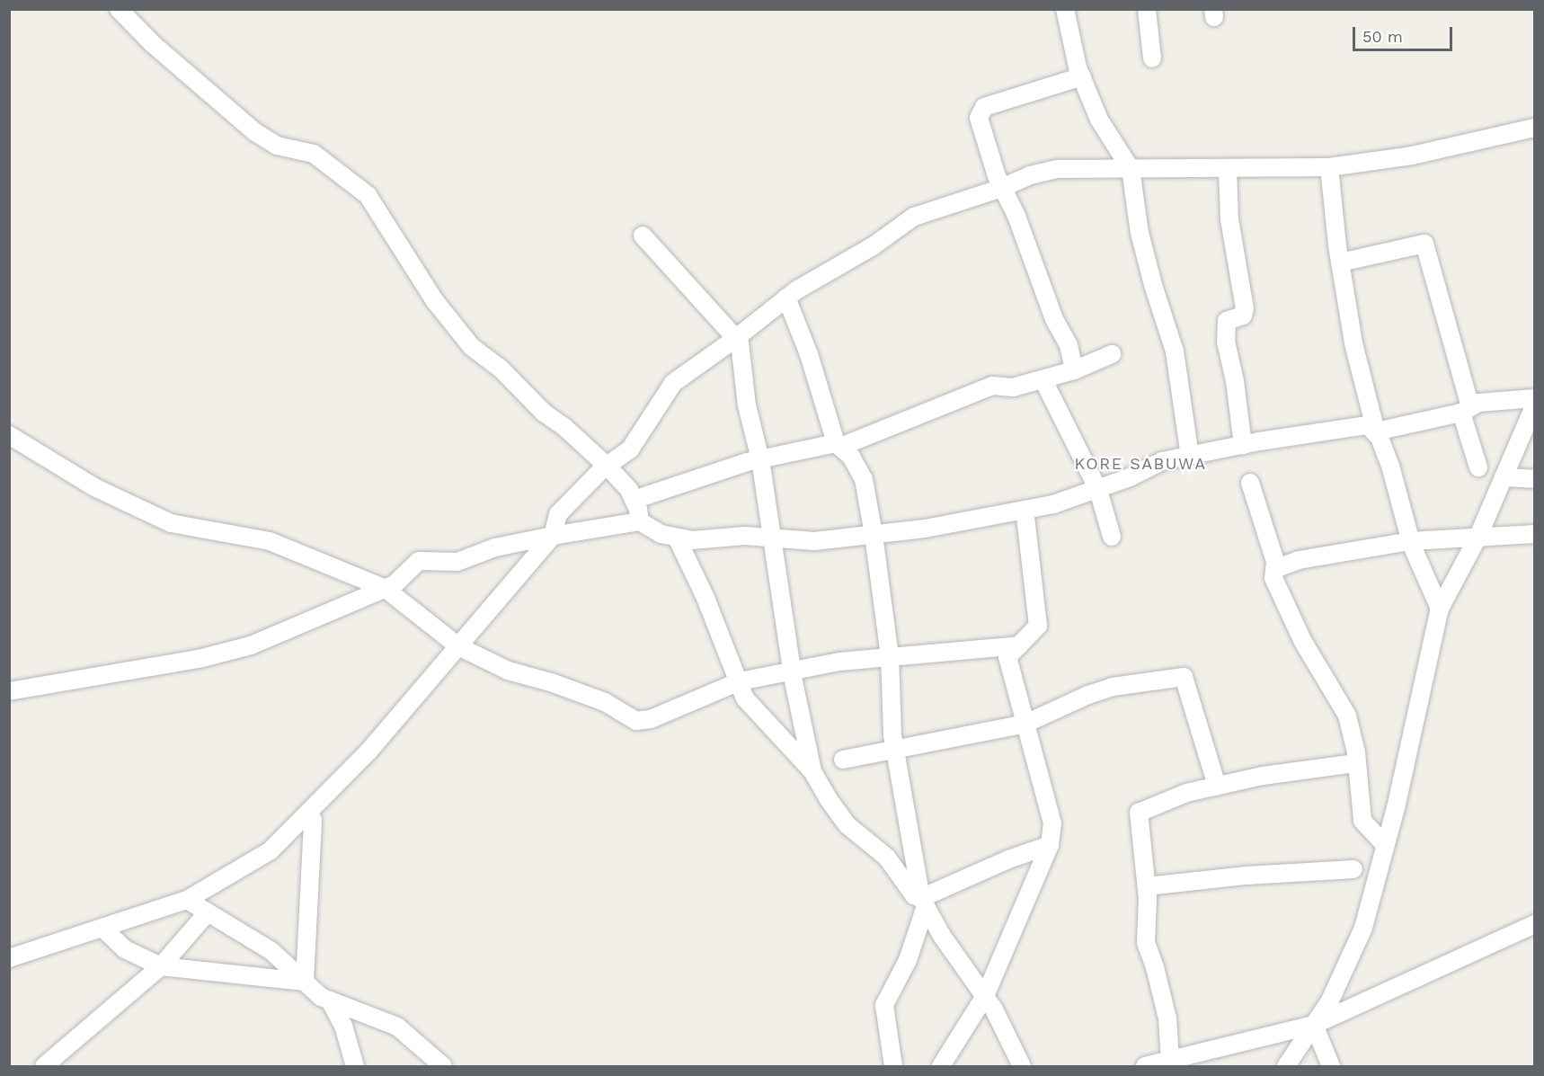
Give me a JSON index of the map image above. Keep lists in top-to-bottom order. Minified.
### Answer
{"districts":["KORE SABUWA"],"scale_bar":"50 m"}
